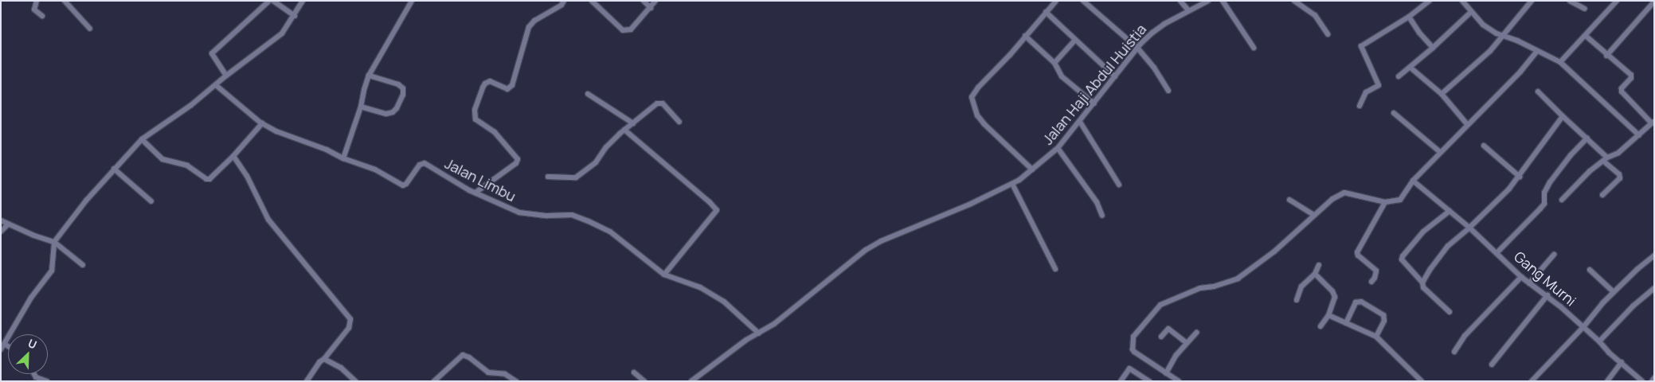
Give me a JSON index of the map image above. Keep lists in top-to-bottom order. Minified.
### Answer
{"streets":{"street":["Jalan Haji Abdul Huistia","Jalan Limbu","Gang Murni"]},"crossings":[["Jalan Haji Abdul Huistia","Jalan Limbu"]],"north":"top right"}
